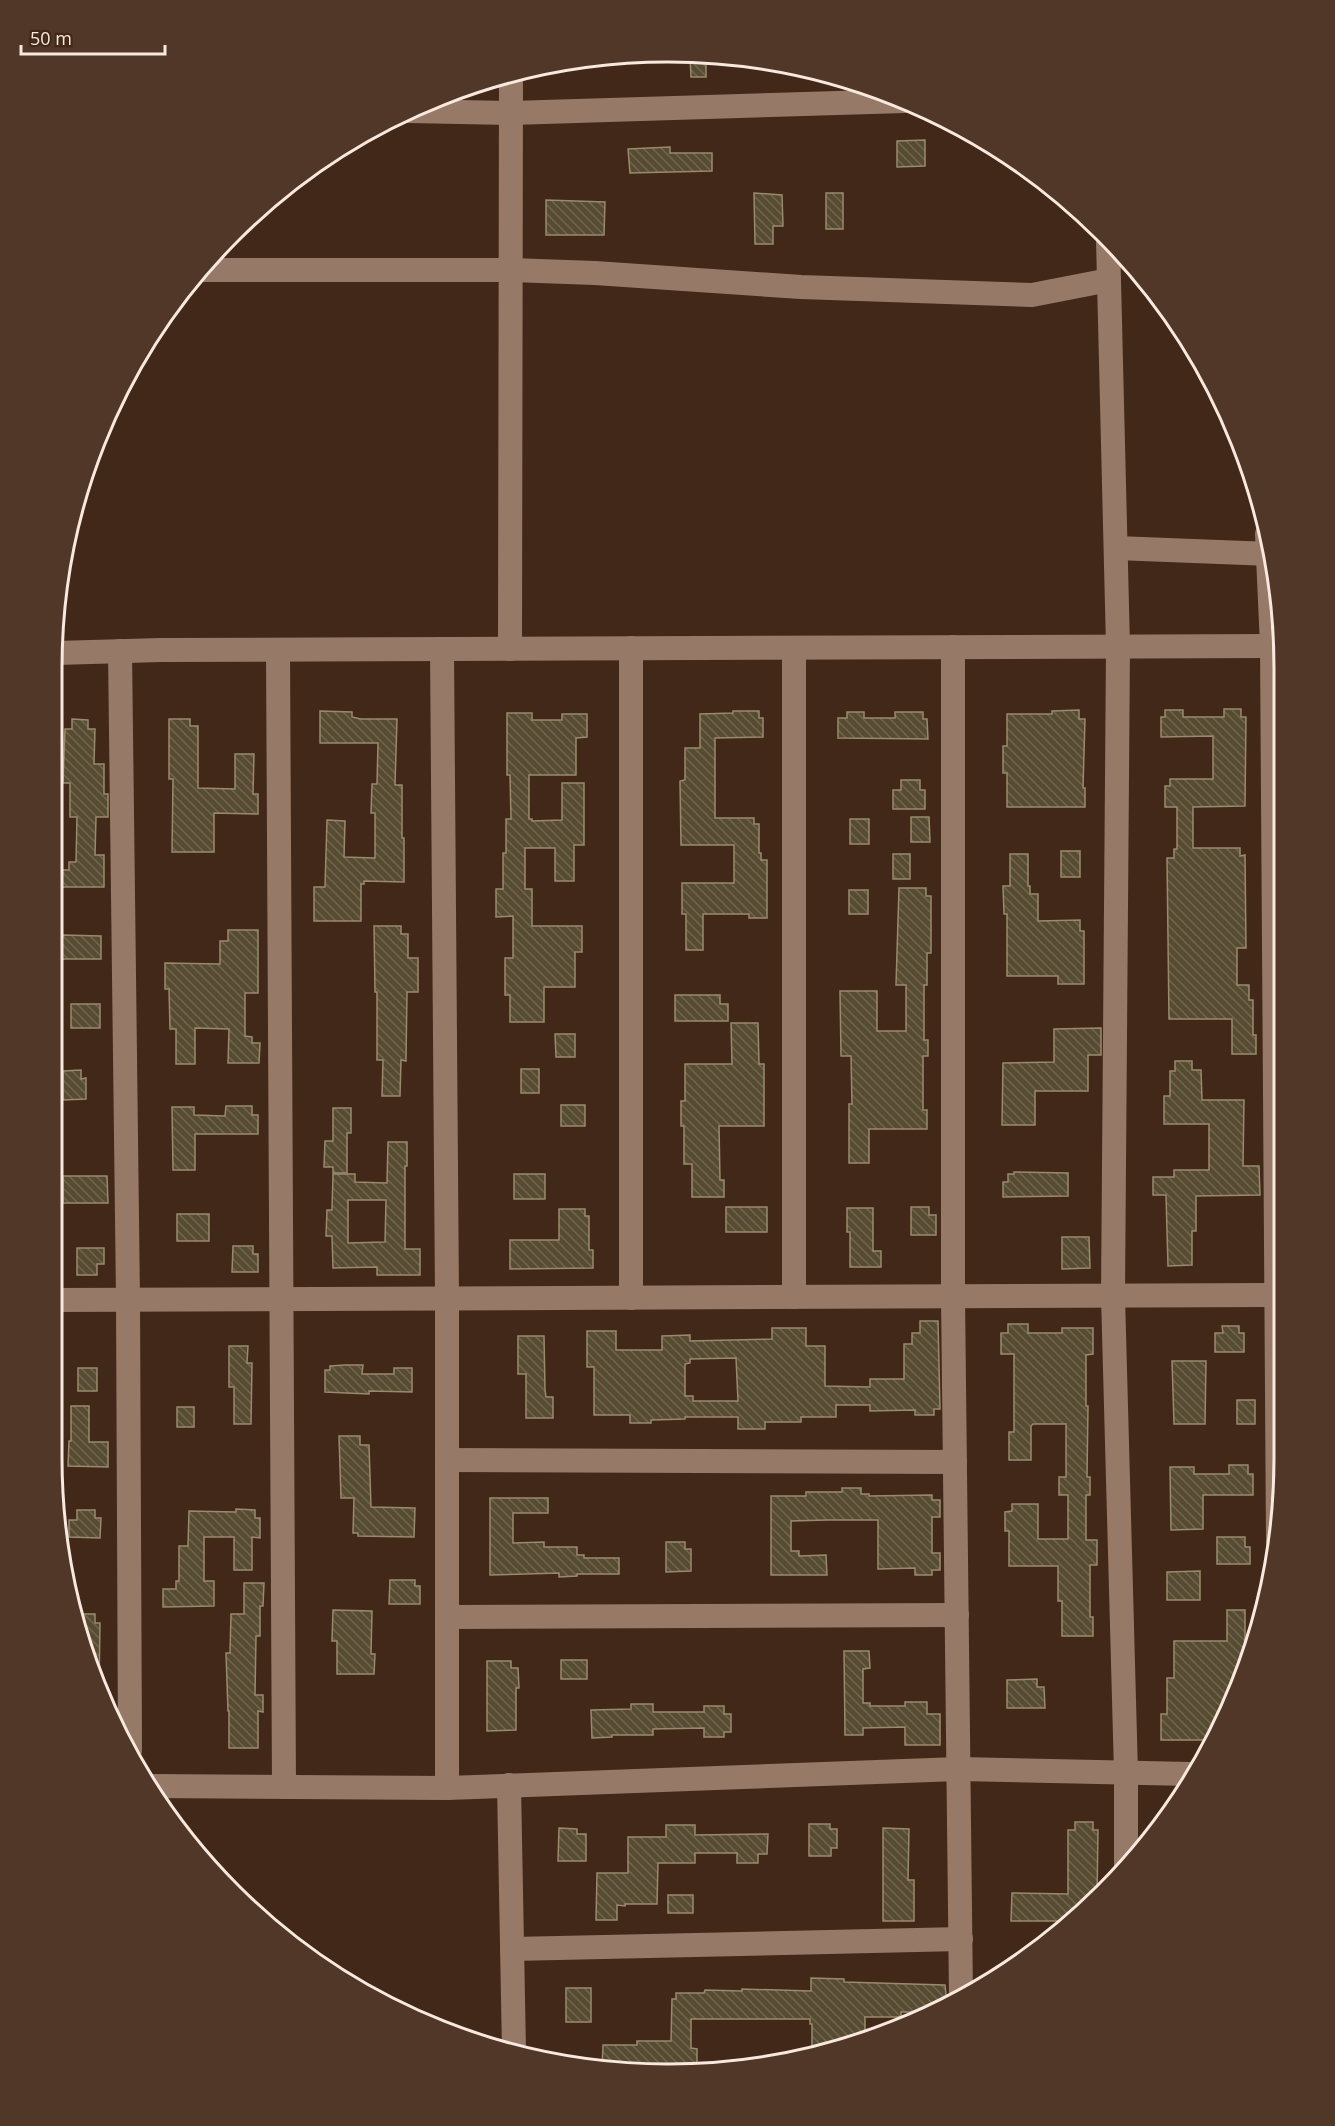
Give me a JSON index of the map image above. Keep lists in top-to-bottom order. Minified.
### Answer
{"scale_bar":"50 m"}
